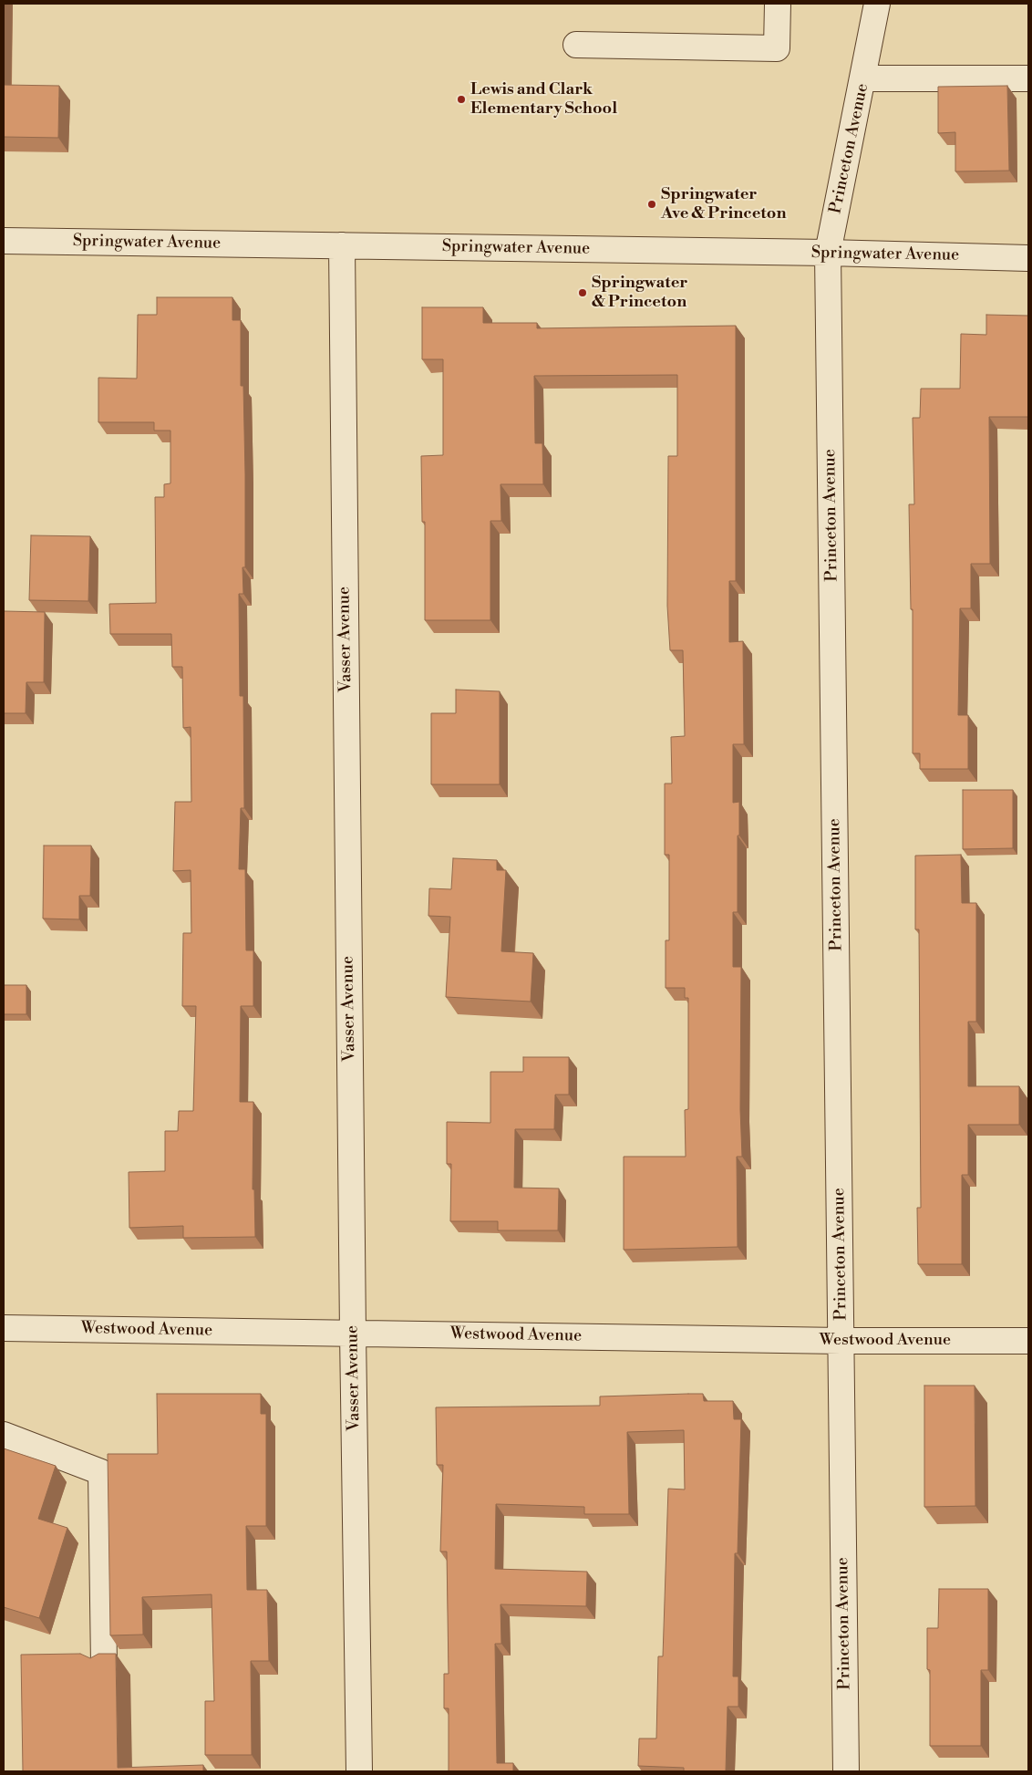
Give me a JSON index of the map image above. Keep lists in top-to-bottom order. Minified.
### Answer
{"streets":{"street":["Princeton Avenue","Springwater Avenue","Vasser Avenue","Westwood Avenue"]},"crossings":[["Princeton Avenue","Springwater Avenue"],["Princeton Avenue","Westwood Avenue"],["Springwater Avenue","Vasser Avenue"],["Vasser Avenue","Westwood Avenue"]],"places":["Lewis and Clark Elementary School","Springwater Ave & Princeton","Springwater & Princeton"]}
